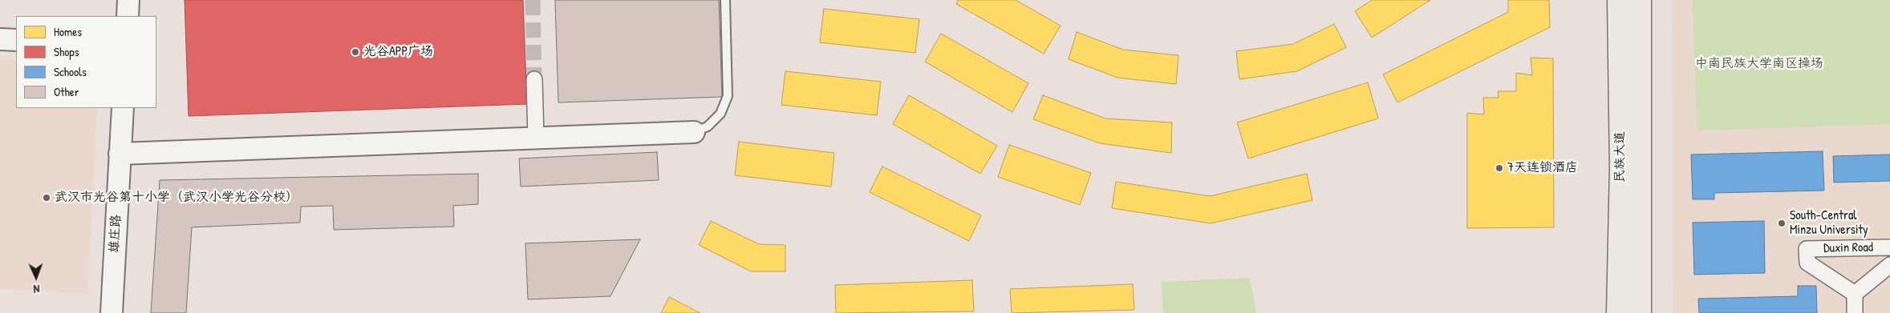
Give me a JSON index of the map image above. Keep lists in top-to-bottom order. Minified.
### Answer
{"streets":{"main road":["民族大道"],"street":["雄庄路","Duxin Road"]},"parks":["中南民族大学南区操场"],"places":["光谷APP广场","7天连锁酒店","武汉市光谷第十小学（武汉小学光谷分校）","South-Central Minzu University"],"legend":["Homes","Shops","Schools","Other"],"north":"bottom"}
